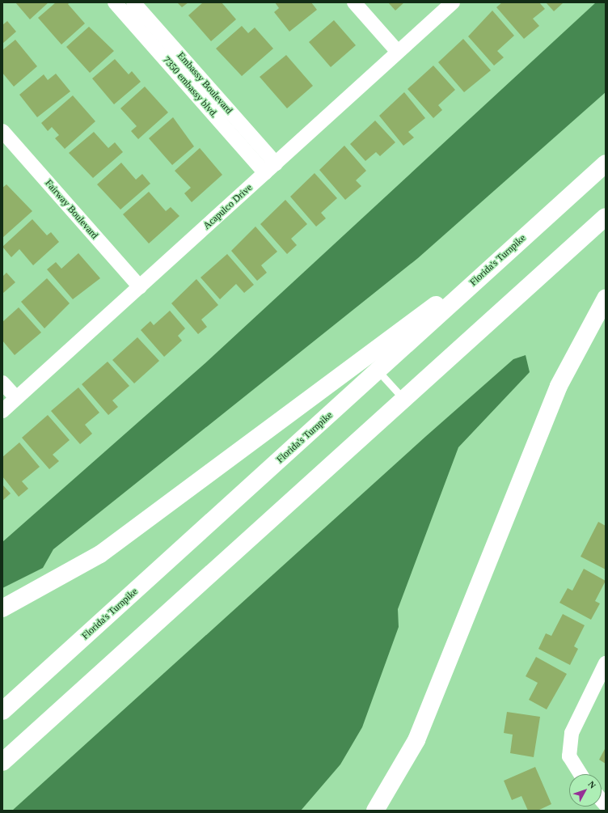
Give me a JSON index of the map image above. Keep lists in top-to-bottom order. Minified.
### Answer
{"streets":{"highway":["Florida's Turnpike"],"street":["Embassy Boulevard","7350 embassy blvd.","Acapulco Drive","Fairway Boulevard"]},"crossings":[["Embassy Boulevard","7350 embassy blvd."],["Embassy Boulevard","Acapulco Drive"],["7350 embassy blvd.","Acapulco Drive"],["Acapulco Drive","Fairway Boulevard"]],"north":"top right"}
